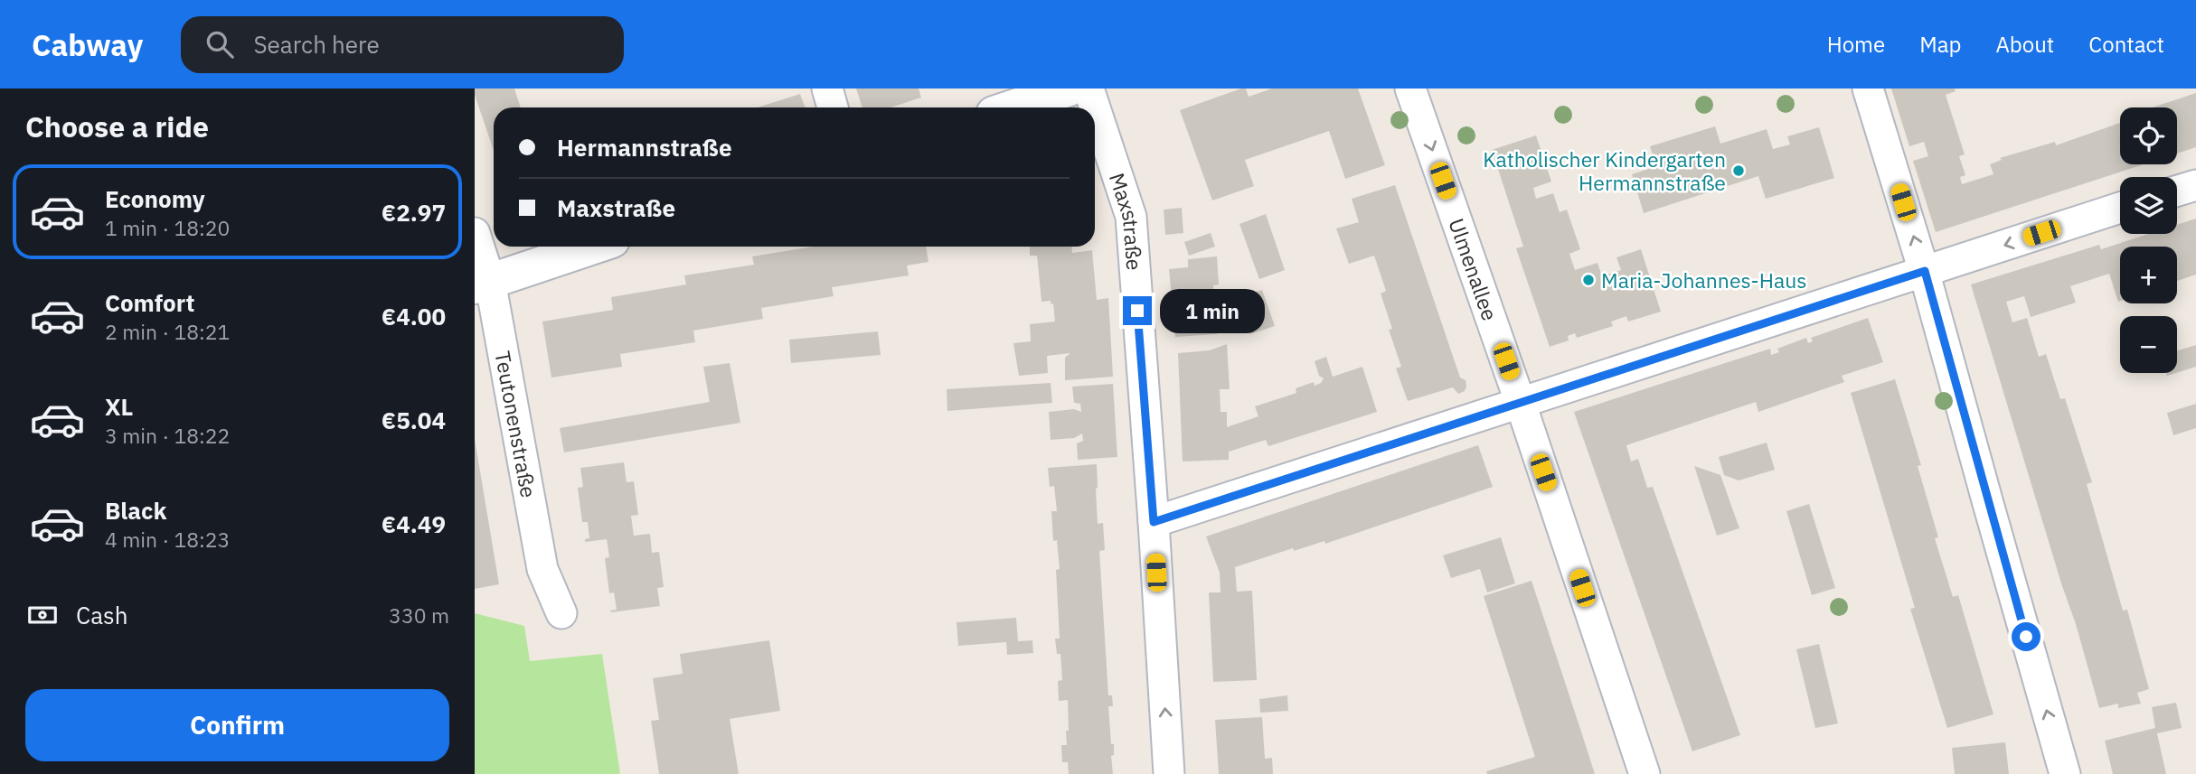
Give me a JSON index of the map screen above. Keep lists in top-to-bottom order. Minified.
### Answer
{"streets":{"street":["Maxstraße","Ulmenallee","Teutonenstraße"]},"one_way":["Maxstraße","Ulmenallee"],"places":["Katholischer Kindergarten Hermannstraße","Maria-Johannes-Haus"],"page":{"header":"Cabway","search":"Search here","nav":["Home","Map","About","Contact"],"heading":"Choose a ride","map_buttons":["+","−"],"banner":["Hermannstraße","Maxstraße"],"list":[{"name":"Economy","note":"1 min · 18:20","value":"€2.97"},{"name":"Comfort","note":"2 min · 18:21","value":"€4.00"},{"name":"XL","note":"3 min · 18:22","value":"€5.04"},{"name":"Black","note":"4 min · 18:23","value":"€4.49"}],"bubble":"1 min","pay":["Cash","330 m"],"buttons":"Confirm"}}
